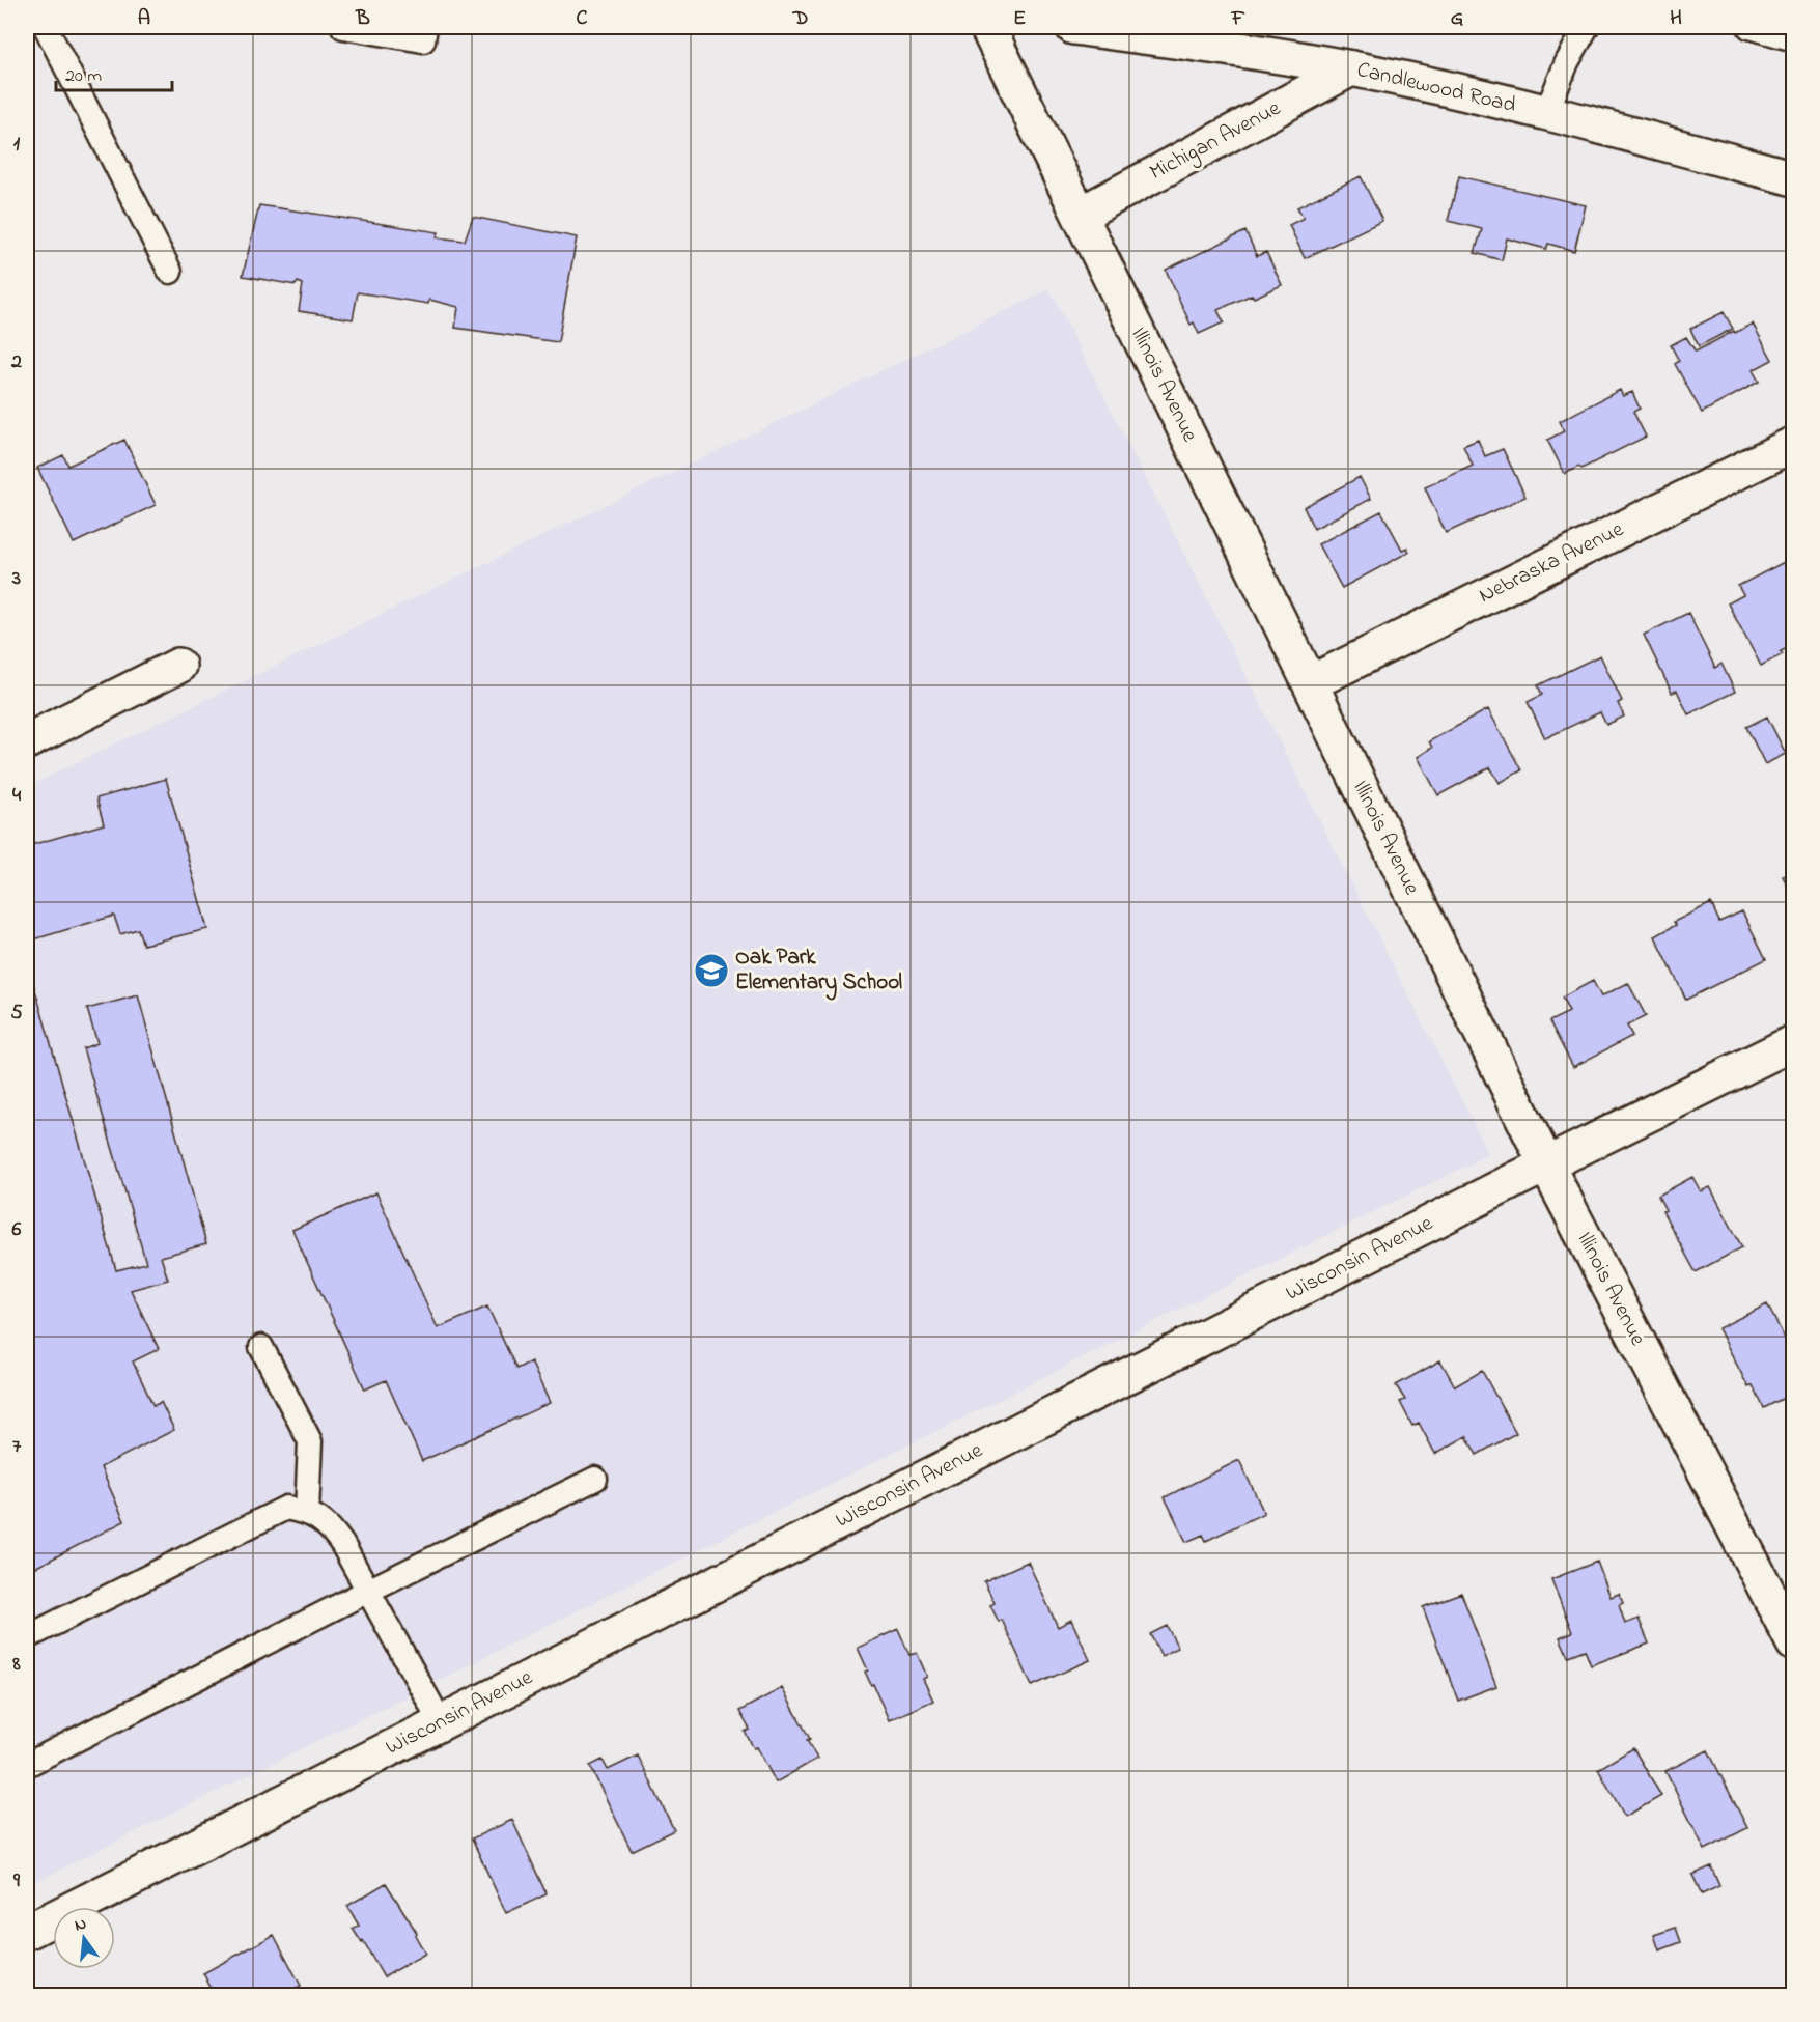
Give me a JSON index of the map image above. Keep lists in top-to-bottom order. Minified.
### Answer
{"streets":{"street":["Candlewood Road","Michigan Avenue","Illinois Avenue","Nebraska Avenue","Wisconsin Avenue"]},"crossings":[["Candlewood Road","Michigan Avenue"],["Michigan Avenue","Illinois Avenue"],["Illinois Avenue","Nebraska Avenue"],["Illinois Avenue","Wisconsin Avenue"]],"places":{"school or university":["Oak Park Elementary School"]},"scale_bar":"20 m","north":"top","grid":{"columns":["A","B","C","D","E","F","G","H"],"rows":["1","2","3","4","5","6","7","8","9"]}}
